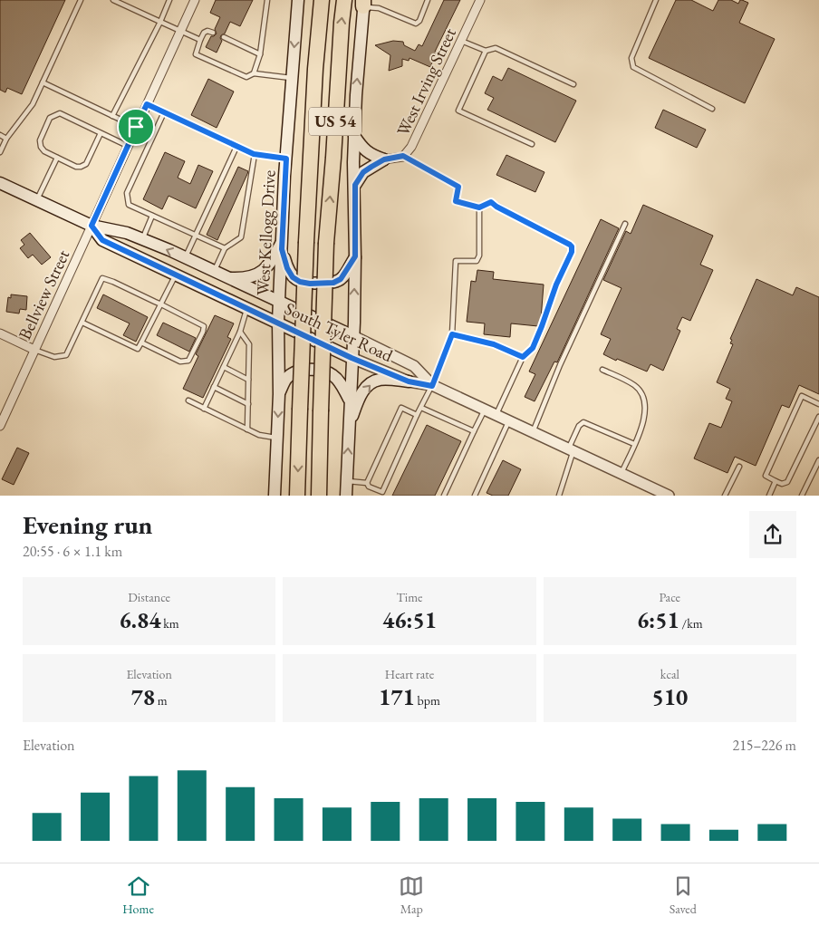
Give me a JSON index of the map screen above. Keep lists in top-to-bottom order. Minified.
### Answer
{"streets":{"highway":["US 54"],"main road":["West Kellogg Drive","South Tyler Road"],"street":["West Irving Street","Bellview Street"]},"crossings":[["West Kellogg Drive","South Tyler Road"],["Bellview Street","South Tyler Road"]],"page":{"heading":["Evening run","20:55 · 6 × 1.1 km"],"stats":[["Distance","6.84 km"],["Time","46:51"],["Pace","6:51 /km"],["Elevation","78 m"],["Heart rate","171 bpm"],["kcal","510"]],"chart":["Elevation","215–226 m"],"tabs":["Home","Map","Saved"]}}
